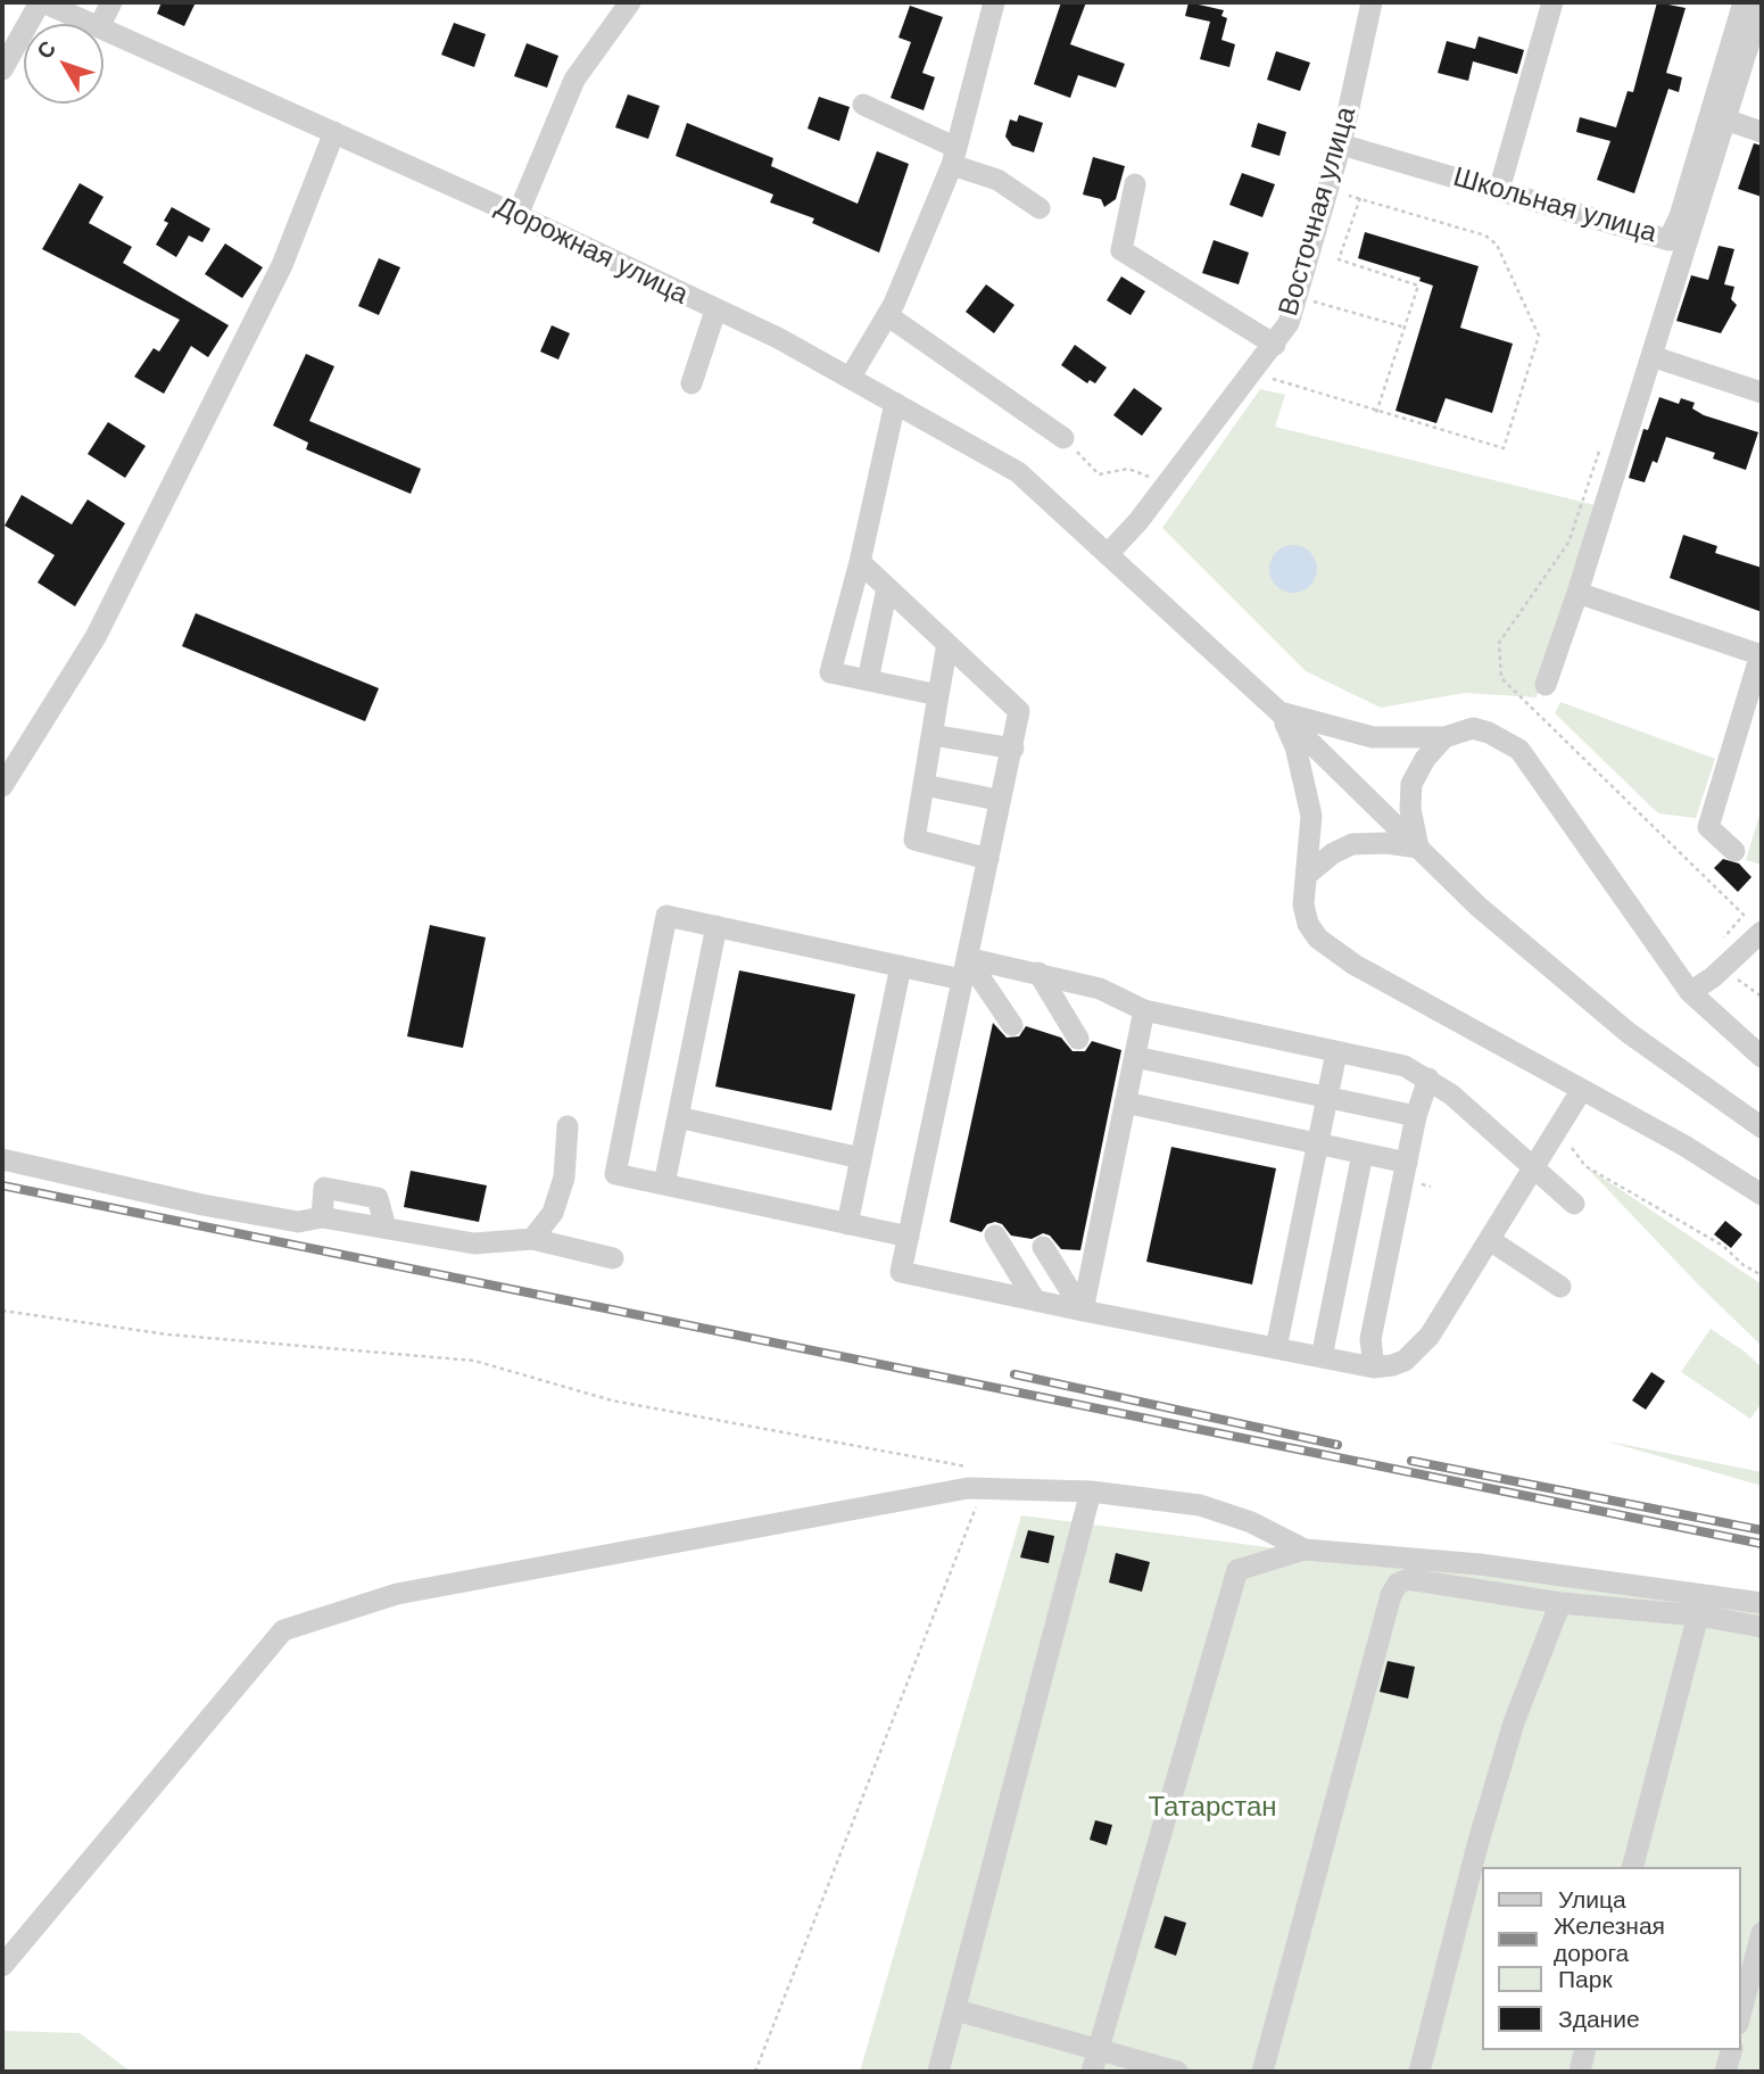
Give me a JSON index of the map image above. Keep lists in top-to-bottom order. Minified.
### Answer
{"streets":{"street":["Школьная улица","Восточная улица","Дорожная улица"]},"crossings":[["Школьная улица","Восточная улица"],["Восточная улица","Дорожная улица"]],"parks":["Татарстан"],"legend":["Улица","Железная дорога","Парк","Здание"],"north":"top left"}
